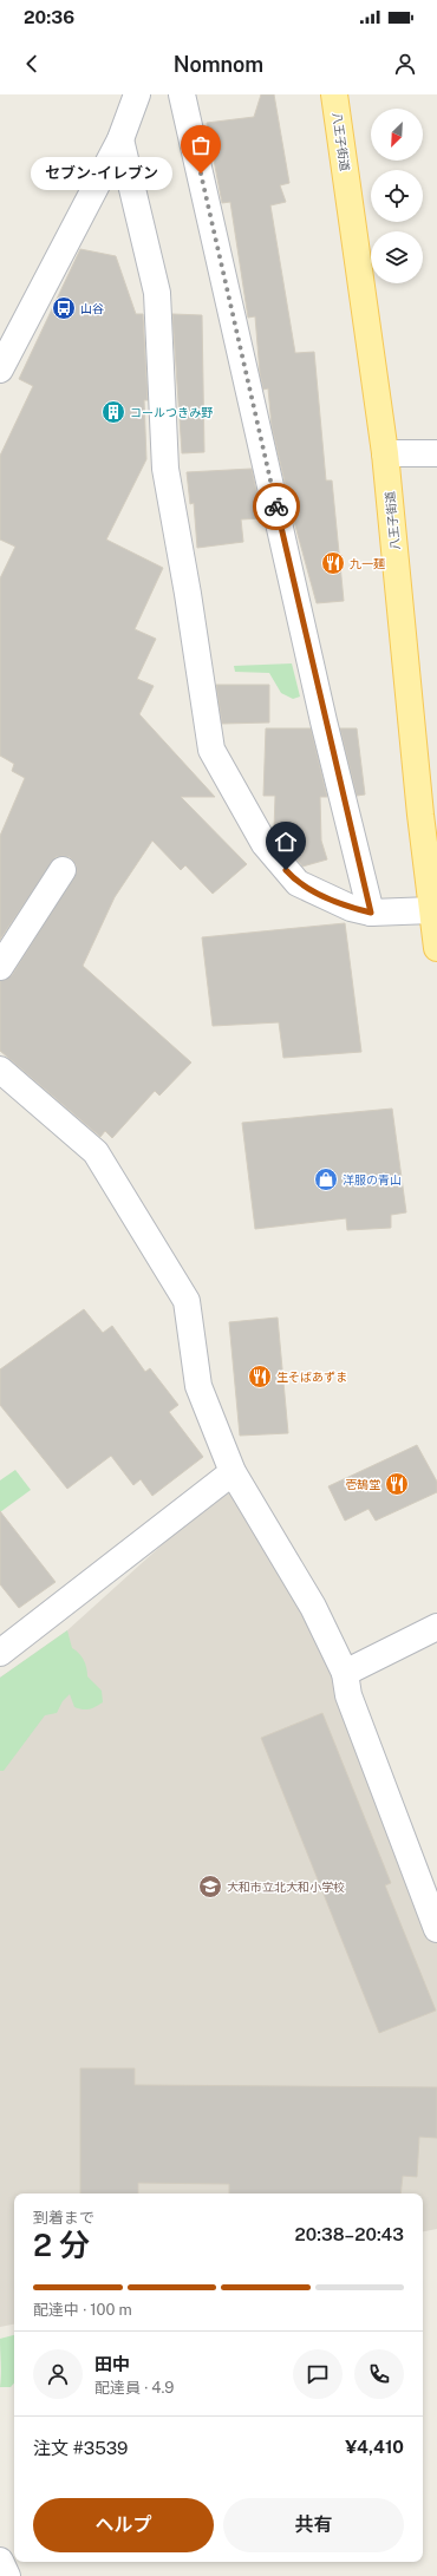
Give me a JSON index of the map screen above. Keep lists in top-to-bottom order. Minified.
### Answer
{"streets":{"main road":["八王子街道"]},"places":{"other":["セブン-イレブン"],"bus stop":["山谷"],"building":["コールつきみ野"],"restaurant":["九一麺","生そばあずま","壱鵠堂"],"shop":["洋服の青山"],"school or university":["大和市立北大和小学校"]},"north":"bottom left","page":{"status":"20:36","header":"Nomnom","bubble":"セブン-イレブン","heading":["2 分","到着まで","20:38–20:43"],"panel":["田中","配達員 · 4.9","注文 #3539","¥4,410"],"bar":"配達中 · 100 m","buttons":["ヘルプ","共有"]}}
